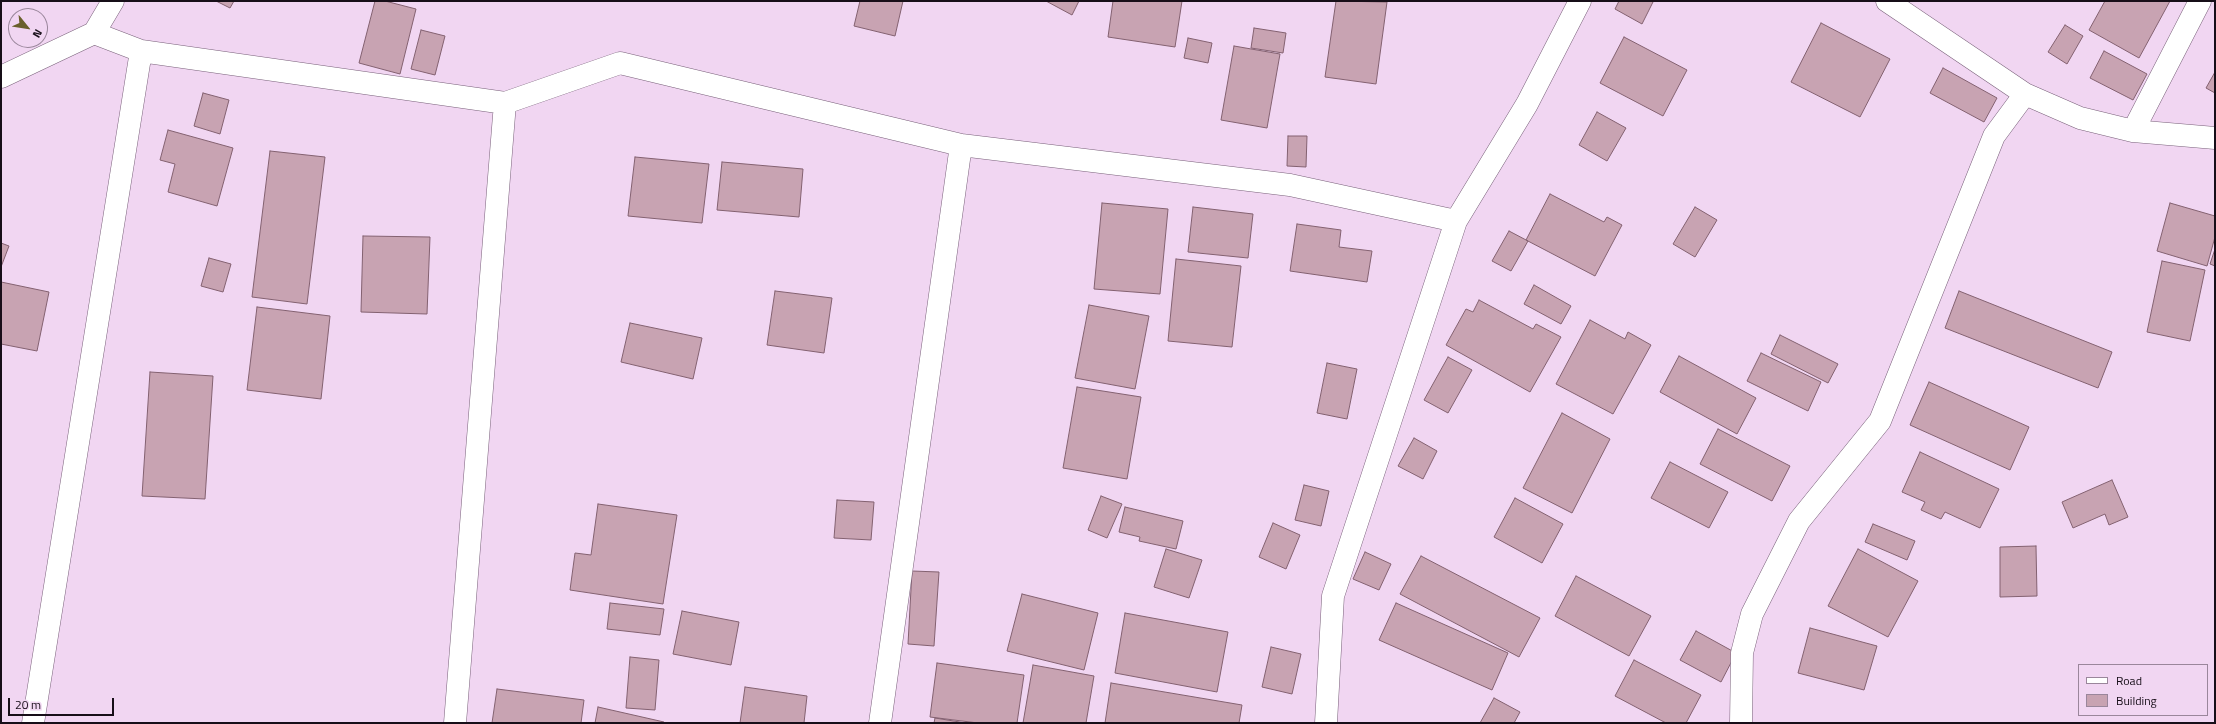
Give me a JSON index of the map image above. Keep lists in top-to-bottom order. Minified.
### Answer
{"legend":["Road","Building"],"scale_bar":"20 m","north":"bottom right"}
